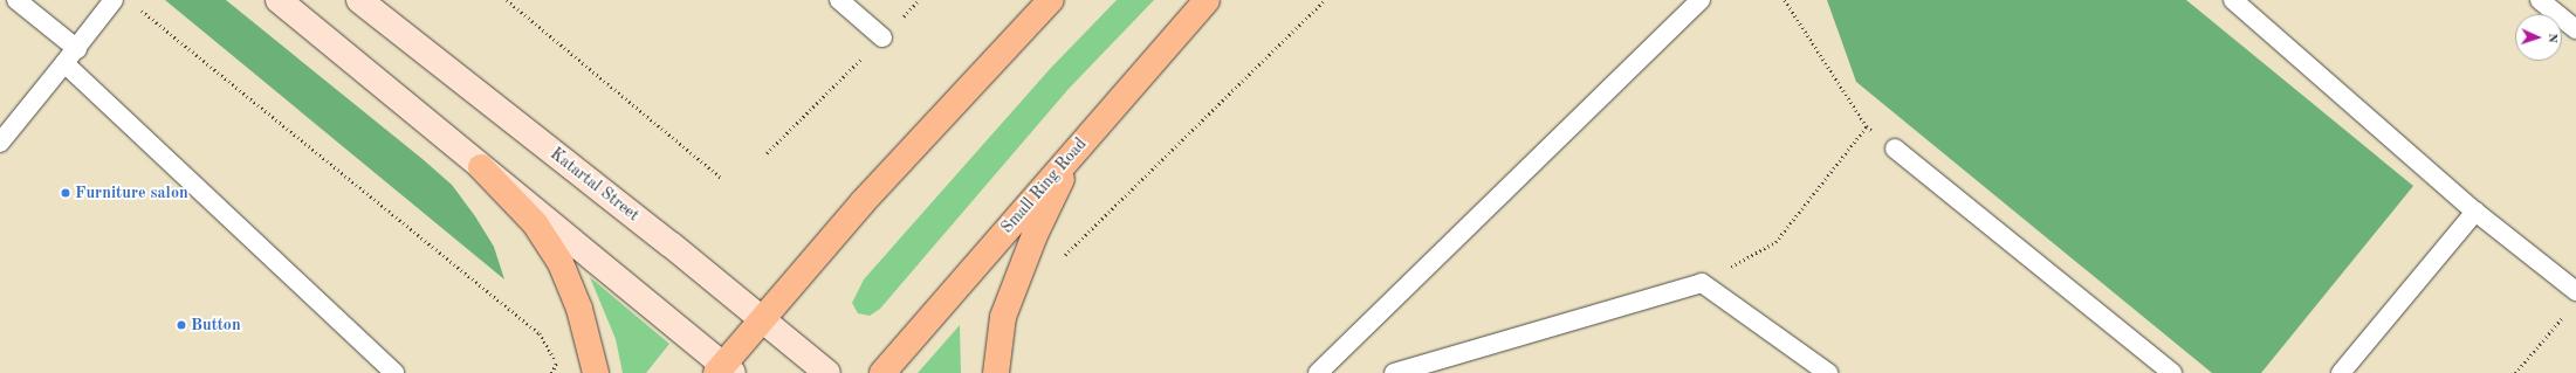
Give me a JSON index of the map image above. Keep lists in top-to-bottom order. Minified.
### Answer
{"streets":{"highway":["Small Ring Road"],"main road":["Katartal Street"]},"places":["Furniture salon","Button"],"north":"right"}
